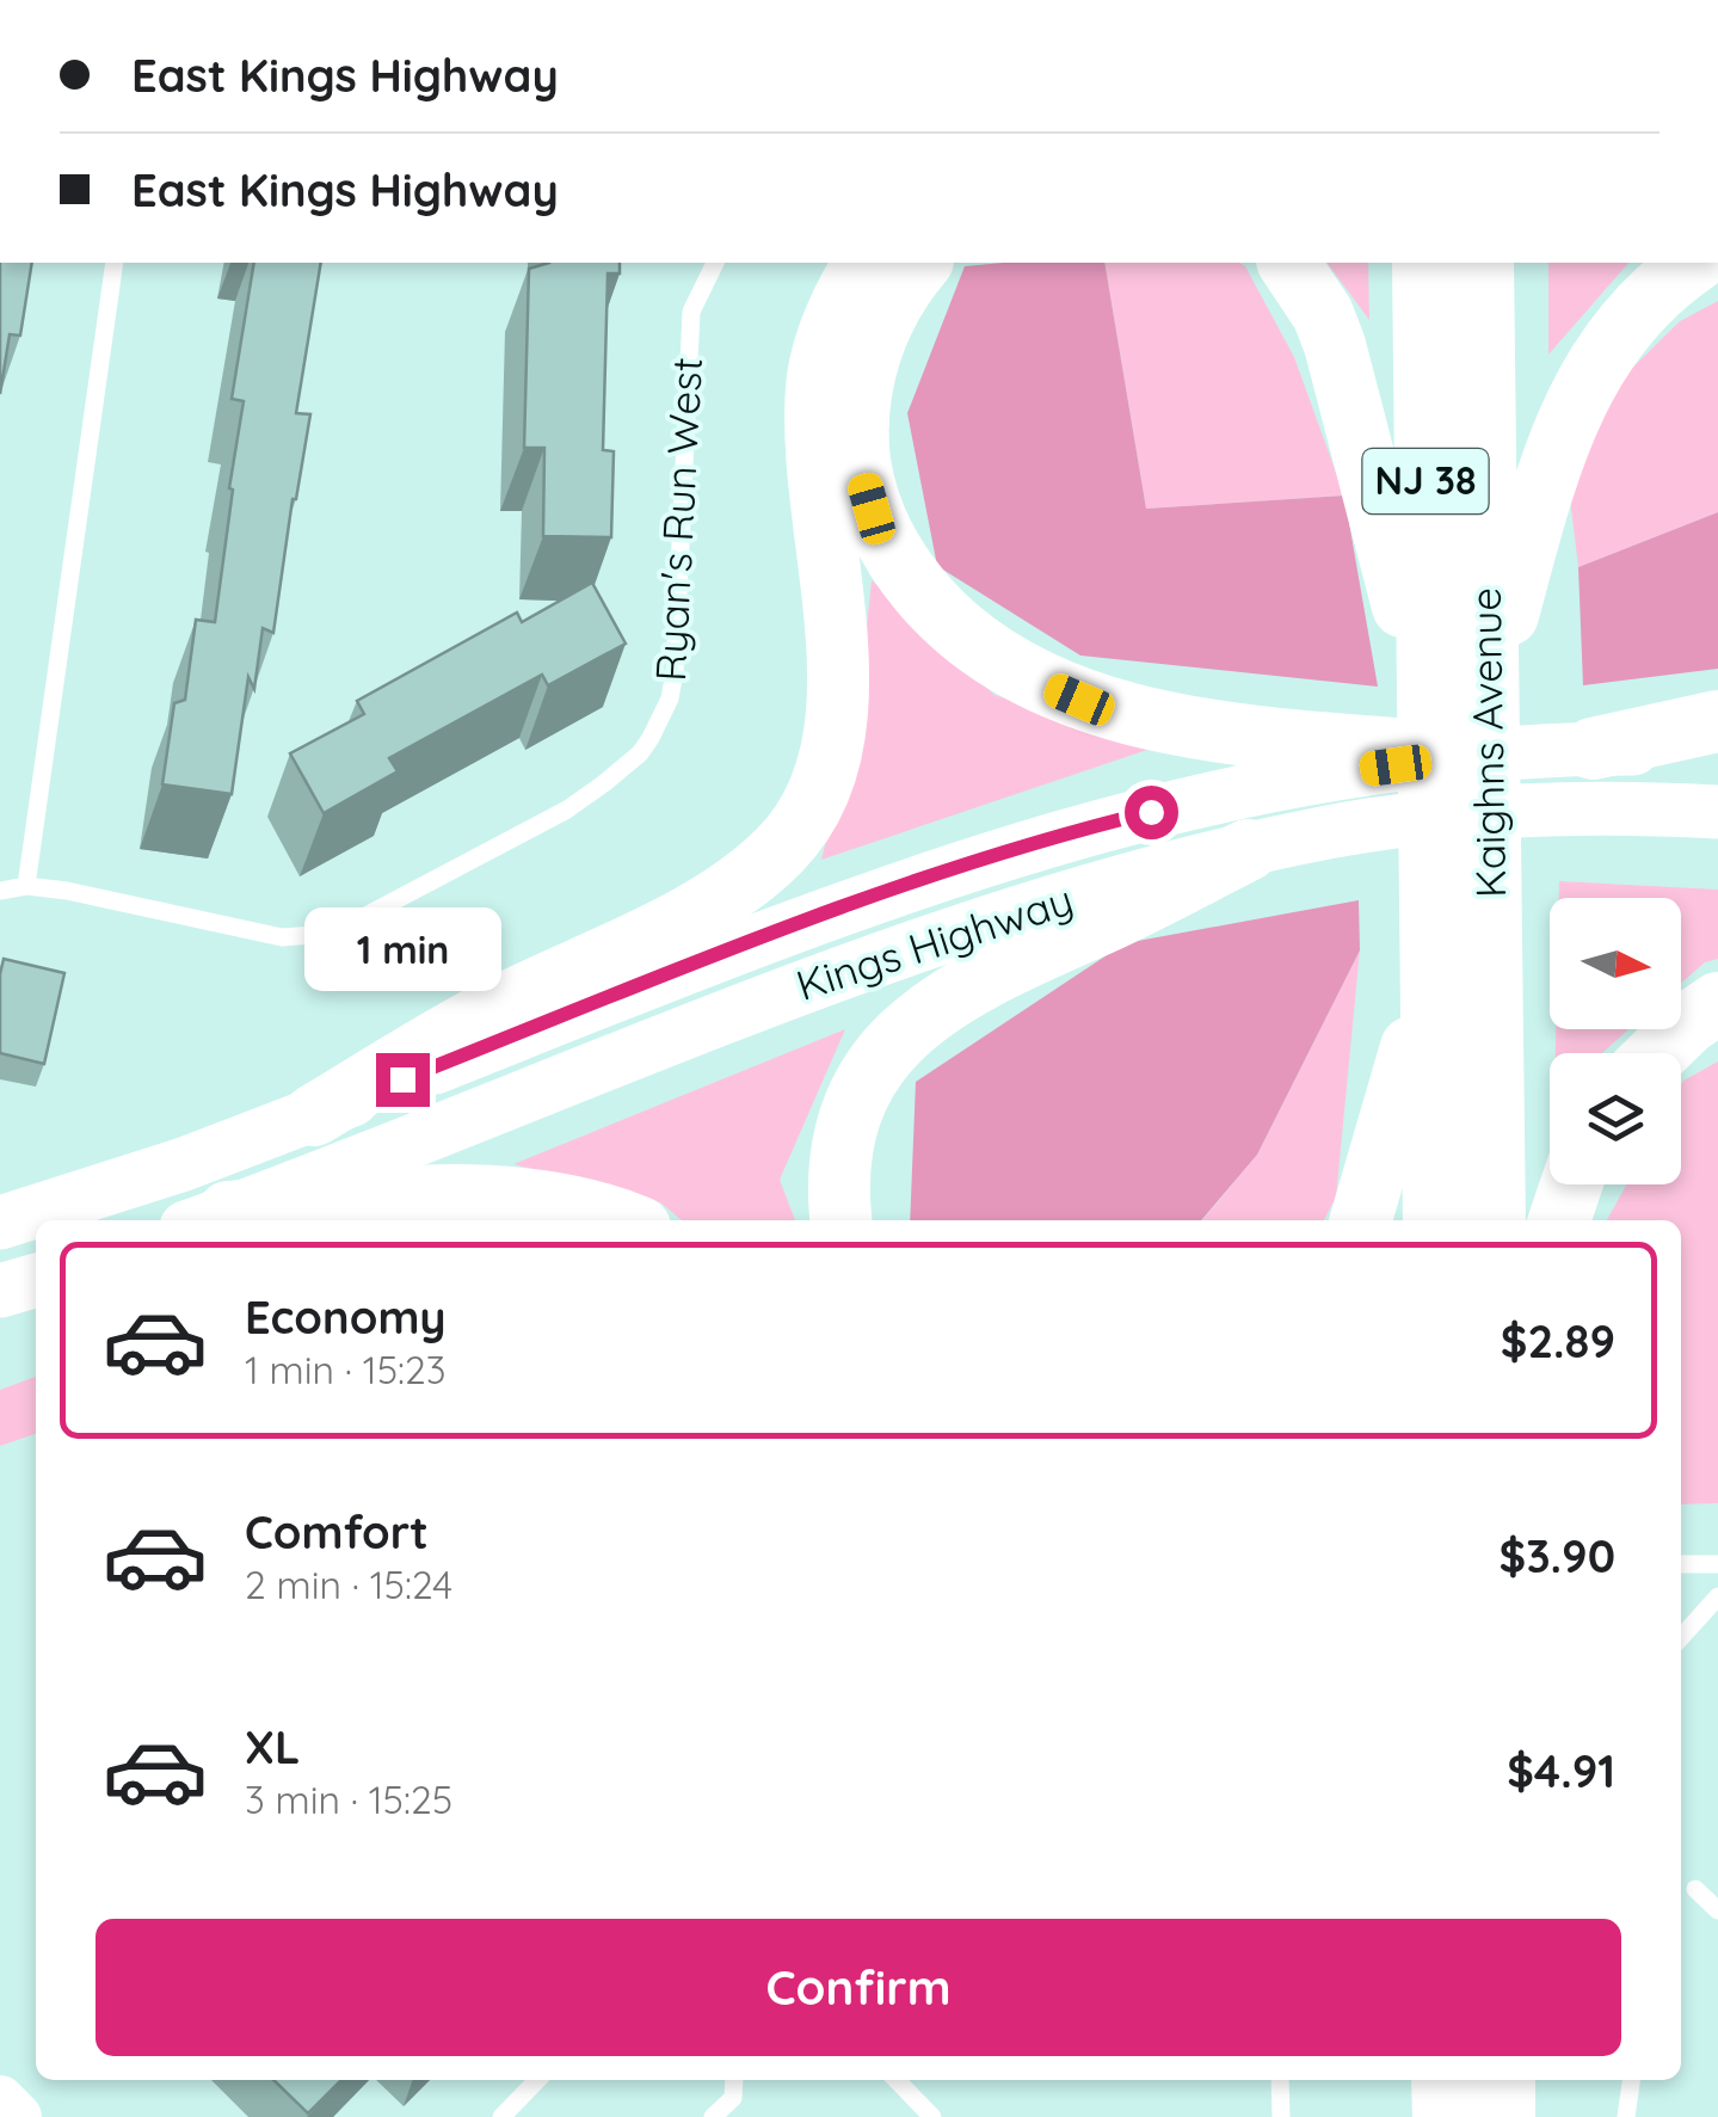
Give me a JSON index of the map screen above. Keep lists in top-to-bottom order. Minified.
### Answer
{"streets":{"highway":["NJ 38","Kaighns Avenue"],"main road":["Kings Highway"],"lane":["Ryan's Run West"]},"north":"right","page":{"banner":["East Kings Highway","East Kings Highway"],"bubble":"1 min","list":[{"name":"Economy","note":"1 min · 15:23","value":"$2.89"},{"name":"Comfort","note":"2 min · 15:24","value":"$3.90"},{"name":"XL","note":"3 min · 15:25","value":"$4.91"}],"buttons":"Confirm"}}
